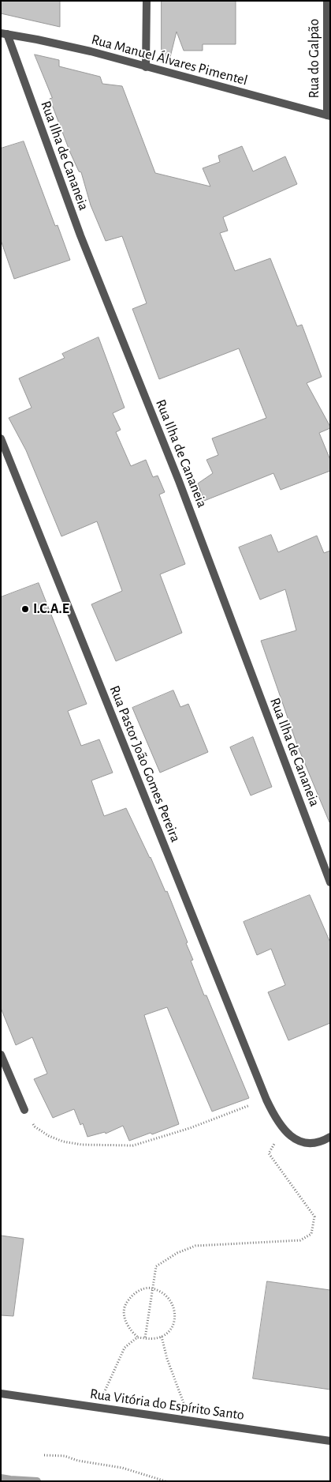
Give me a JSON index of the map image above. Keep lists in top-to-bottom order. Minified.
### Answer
{"streets":{"street":["Rua do Galpão","Rua Manuel Álvares Pimentel","Rua Ilha de Cananeia","Rua Pastor João Gomes Pereira","Rua Vitória do Espírito Santo"]},"crossings":[["Rua do Galpão","Rua Manuel Álvares Pimentel"],["Rua Manuel Álvares Pimentel","Rua Ilha de Cananeia"]],"places":["I.C.A.E"]}
